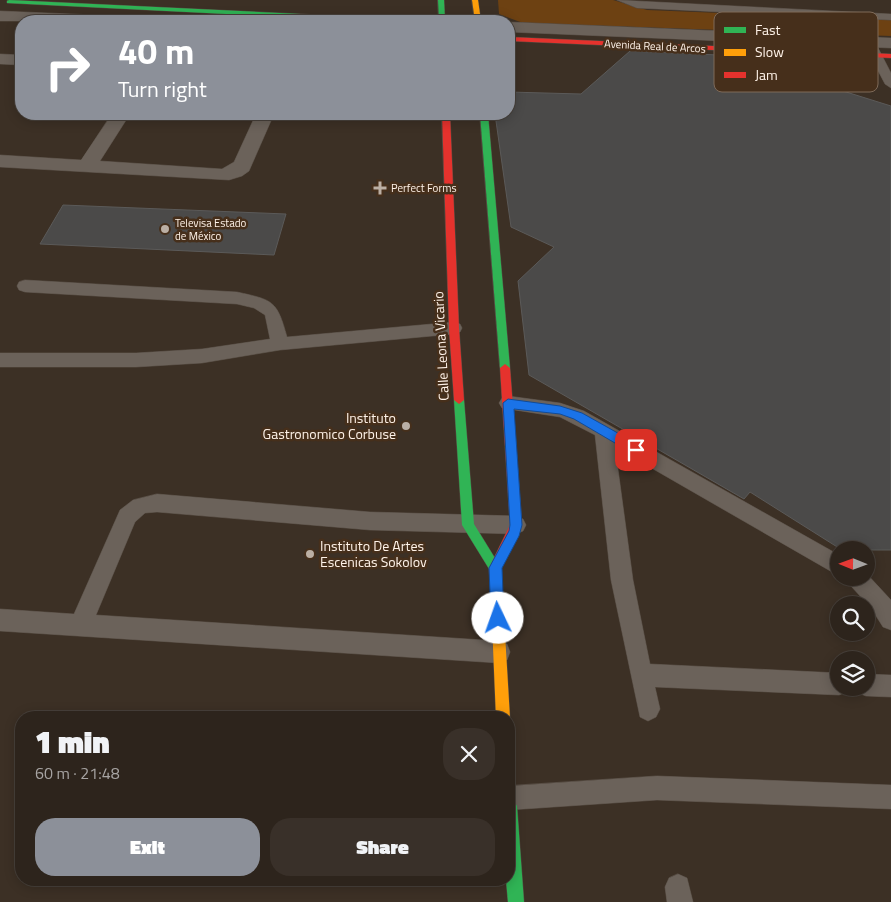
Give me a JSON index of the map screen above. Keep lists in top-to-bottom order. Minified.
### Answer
{"streets":{"main road":["Avenida Real de Arcos","Calle Leona Vicario"]},"places":{"health":["Perfect Forms"],"other":["Televisa Estado de México","Instituto Gastronomico Corbuse","Instituto De Artes Escenicas Sokolov"]},"legend":["Fast","Slow","Jam"],"north":"left","page":{"turn":["40 m","Turn right"],"heading":["1 min","60 m · 21:48"],"buttons":["Exit","Share"]}}
